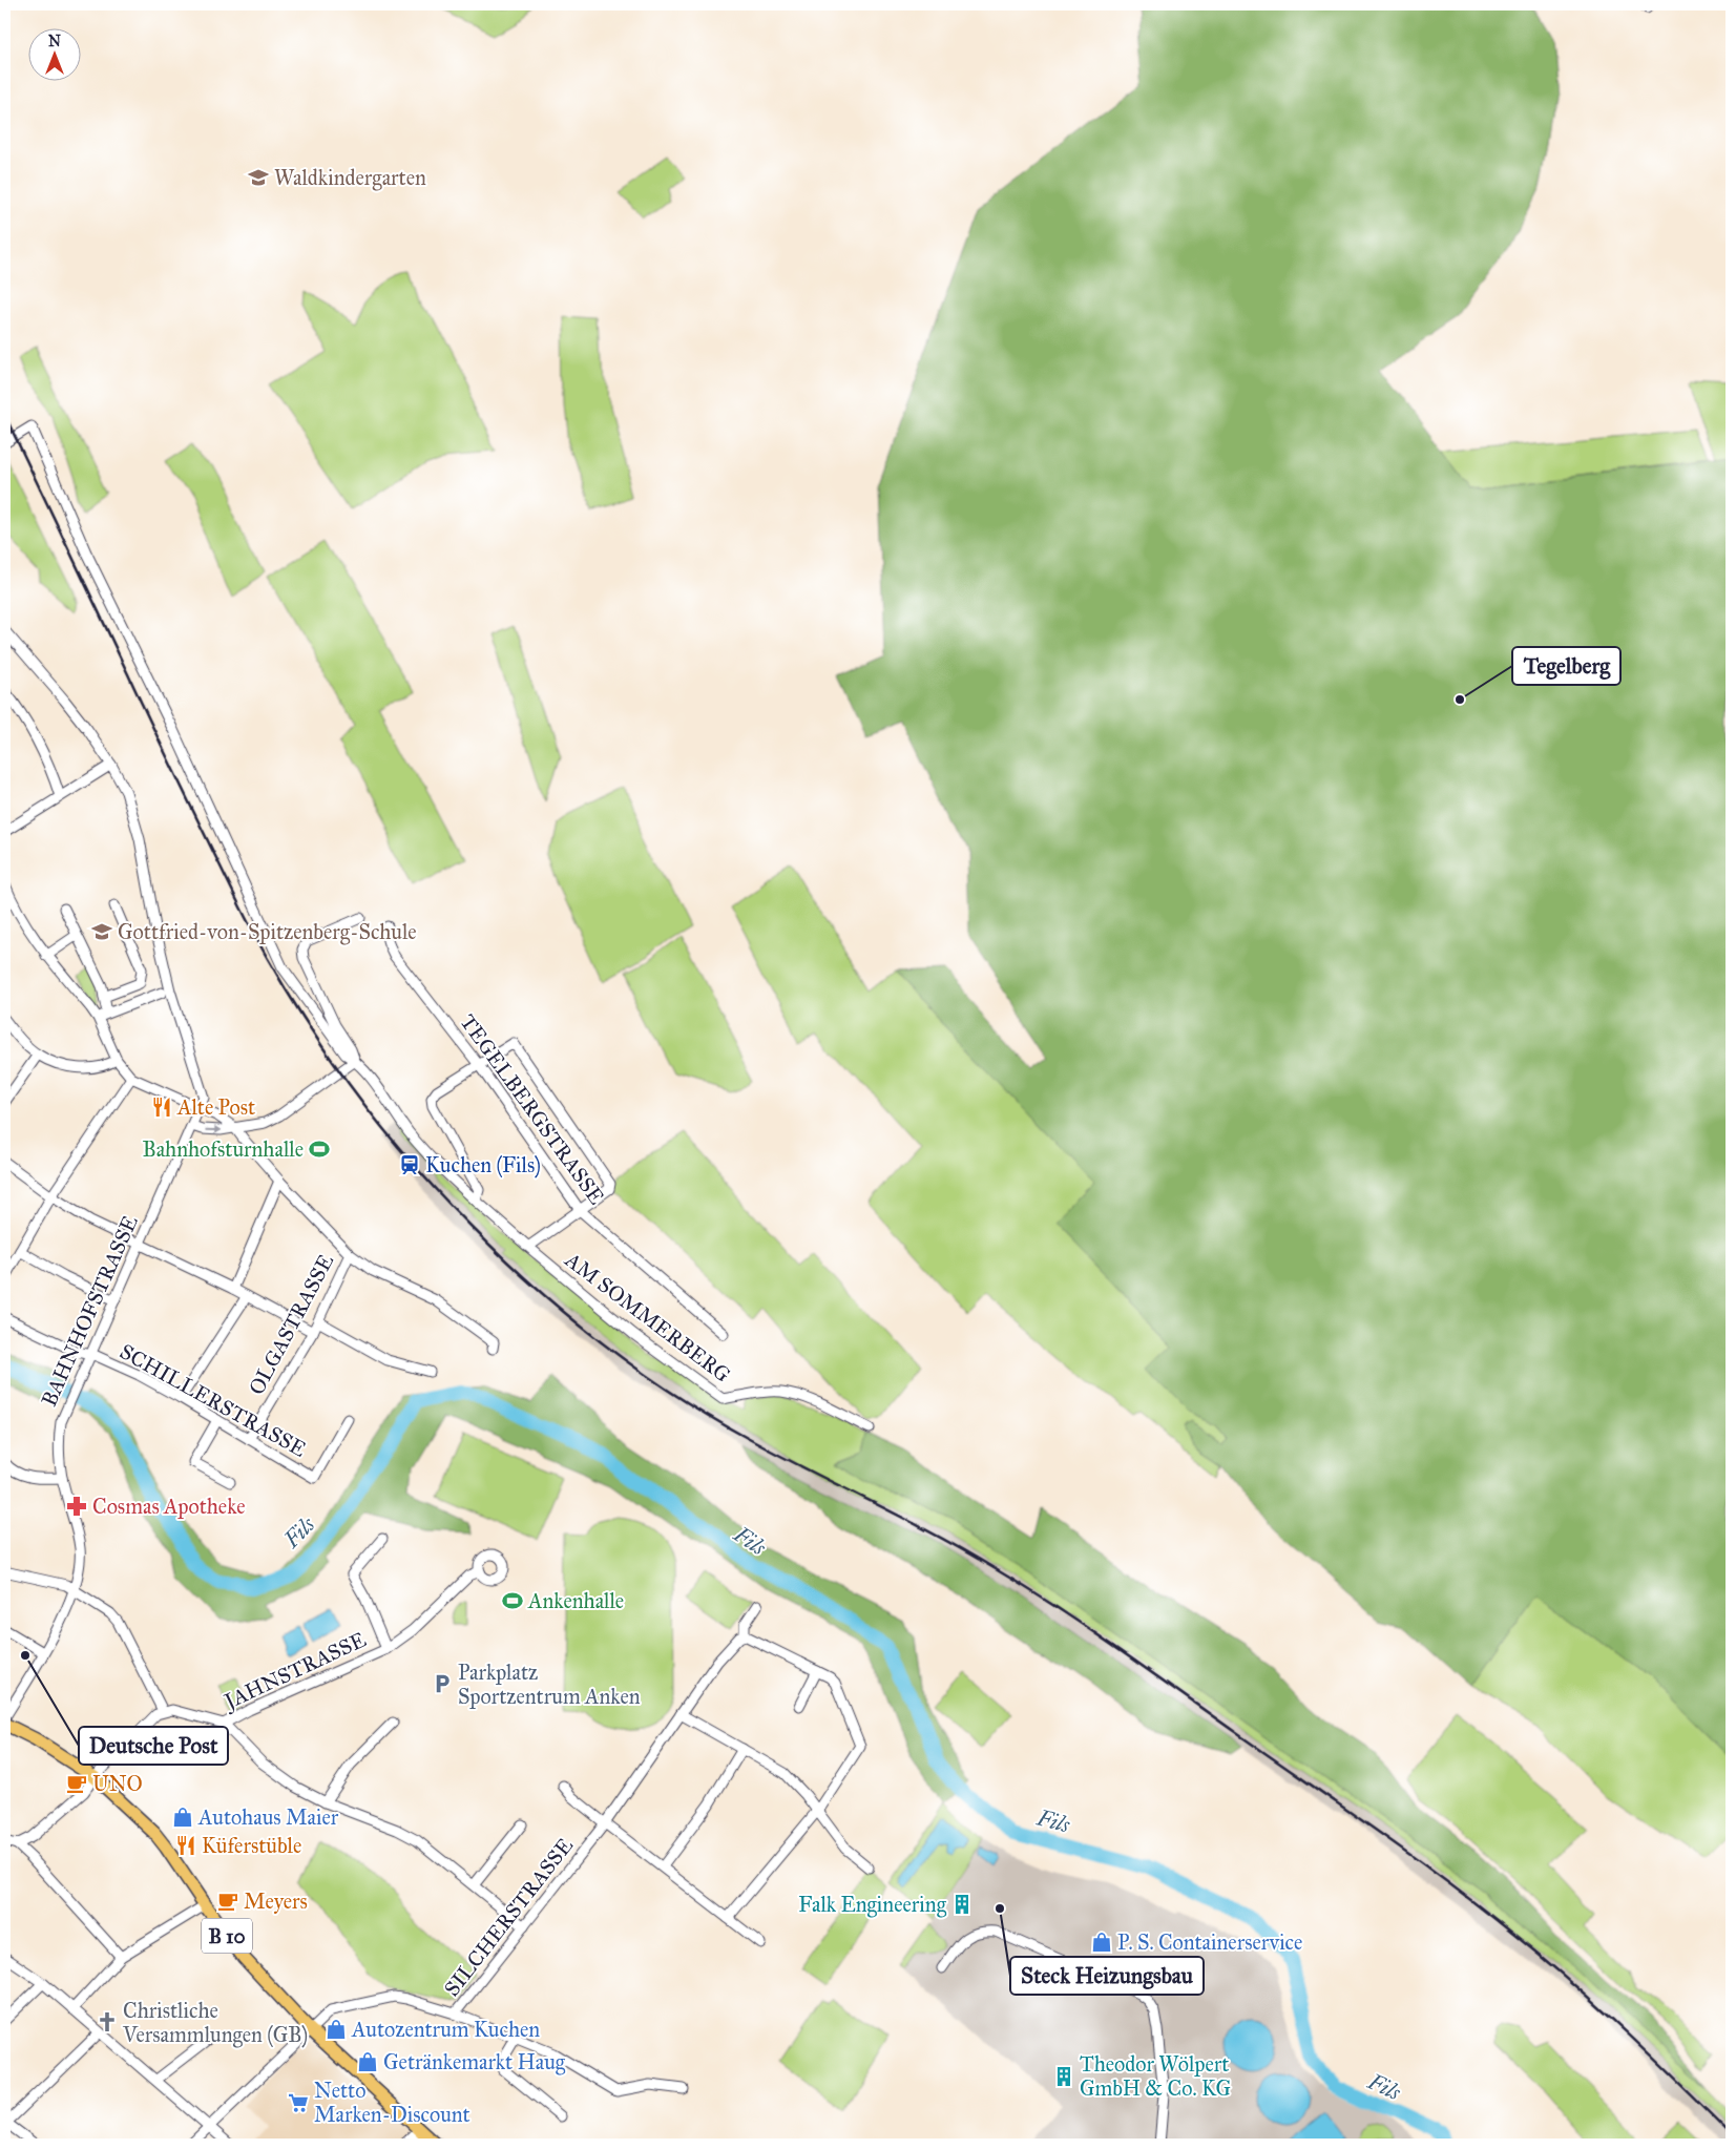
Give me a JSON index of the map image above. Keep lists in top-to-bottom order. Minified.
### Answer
{"streets":{"main road":["B 10"],"street":["TEGELBERGSTRASSE","BAHNHOFSTRASSE","AM SOMMERBERG","OLGASTRASSE","SCHILLERSTRASSE","JAHNSTRASSE","SILCHERSTRASSE"]},"crossings":[["TEGELBERGSTRASSE","AM SOMMERBERG"],["BAHNHOFSTRASSE","SCHILLERSTRASSE"],["OLGASTRASSE","SCHILLERSTRASSE"],["SILCHERSTRASSE","B 10"]],"water":["Fils"],"places":{"school or university":["Waldkindergarten","Gottfried-von-Spitzenberg-Schule"],"other":["Tegelberg","Deutsche Post","Steck Heizungsbau"],"restaurant":["Alte Post","Küferstüble"],"sports":["Bahnhofsturnhalle","Ankenhalle"],"station":["Kuchen (Fils)"],"pharmacy":["Cosmas Apotheke"],"parking":["Parkplatz Sportzentrum Anken"],"cafe":["UNO","Meyers"],"shop":["Autohaus Maier","P. S. Containerservice","Autozentrum Kuchen","Getränkemarkt Haug"],"building":["Falk Engineering","Theodor Wölpert GmbH & Co. KG"],"church":["Christliche Versammlungen (GB)"],"supermarket":["Netto Marken-Discount"]},"north":"top"}
